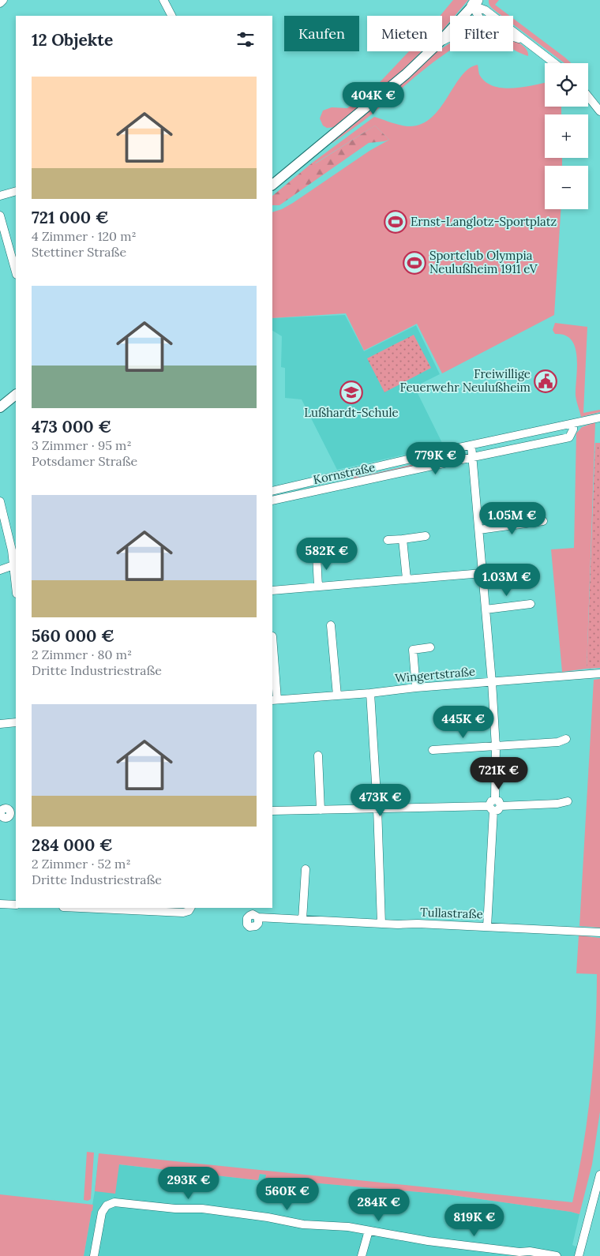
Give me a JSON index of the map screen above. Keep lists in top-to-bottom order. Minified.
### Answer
{"streets":{"street":["Kornstraße","Wingertstraße","Tullastraße"]},"places":{"sports":["Ernst-Langlotz-Sportplatz","Sportclub Olympia Neulußheim 1911 eV"],"public building":["Freiwillige Feuerwehr Neulußheim"],"school or university":["Lußhardt-Schule"]},"page":{"chip":["Kaufen","Mieten","Filter"],"heading":"12 Objekte","map_buttons":["+","−"],"list":[{"name":"721 000 €","note":"4 Zimmer · 120 m² · Stettiner Straße"},{"name":"473 000 €","note":"3 Zimmer · 95 m² · Potsdamer Straße"},{"name":"560 000 €","note":"2 Zimmer · 80 m² · Dritte Industriestraße"},{"name":"284 000 €","note":"2 Zimmer · 52 m² · Dritte Industriestraße"}],"price":["404K €","779K €","1.05M €","582K €","1.03M €","445K €","721K €","473K €","293K €","560K €","284K €","819K €"]}}
